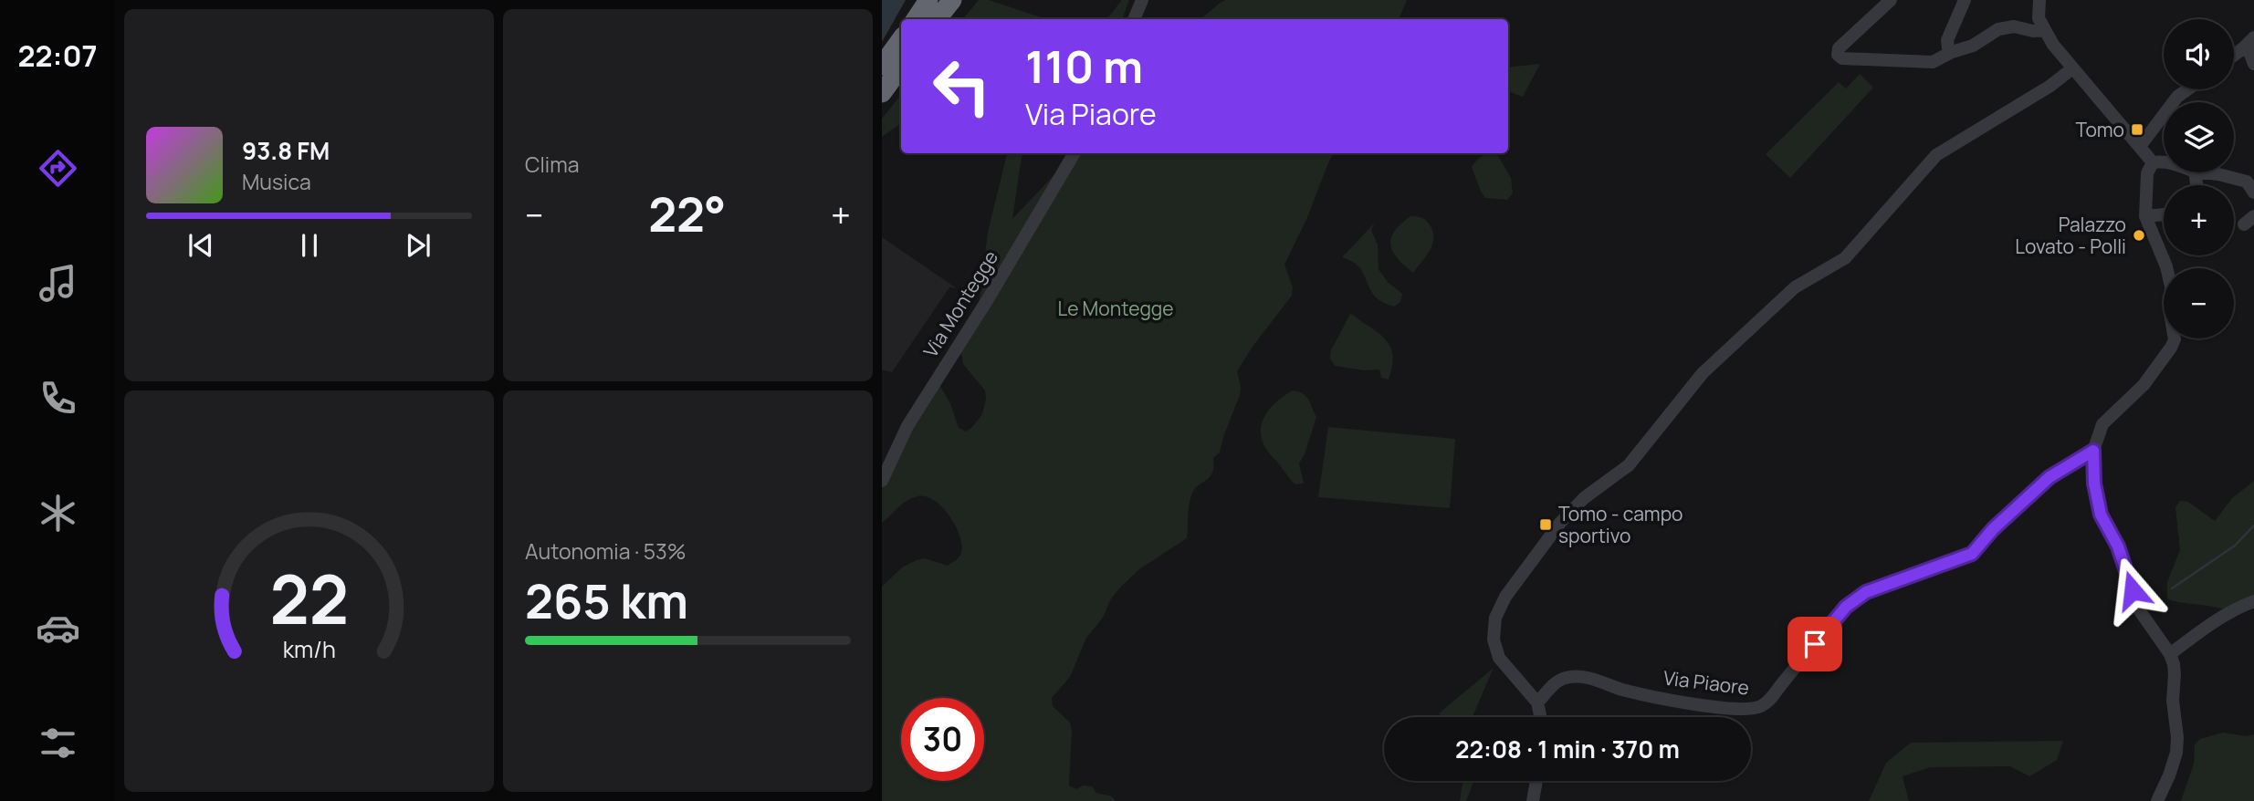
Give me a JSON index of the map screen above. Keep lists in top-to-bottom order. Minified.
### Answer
{"streets":{"street":["Via Montegge","Via Piaore"]},"parks":["Le Montegge"],"places":{"transit":["Tomo","Tomo - campo sportivo"],"other":["Palazzo Lovato - Polli"]},"page":{"tabs":"22:07","tile":["Clima",["Autonomia · 53%","265 km"]],"map_buttons":["+","−"],"turn":["110 m","Via Piaore"],"song":["93.8 FM","Musica"],"heat":["−","22°","+"],"limit":"30","trip":"22:08 · 1 min · 370 m","gauge":["22","km/h"]}}
